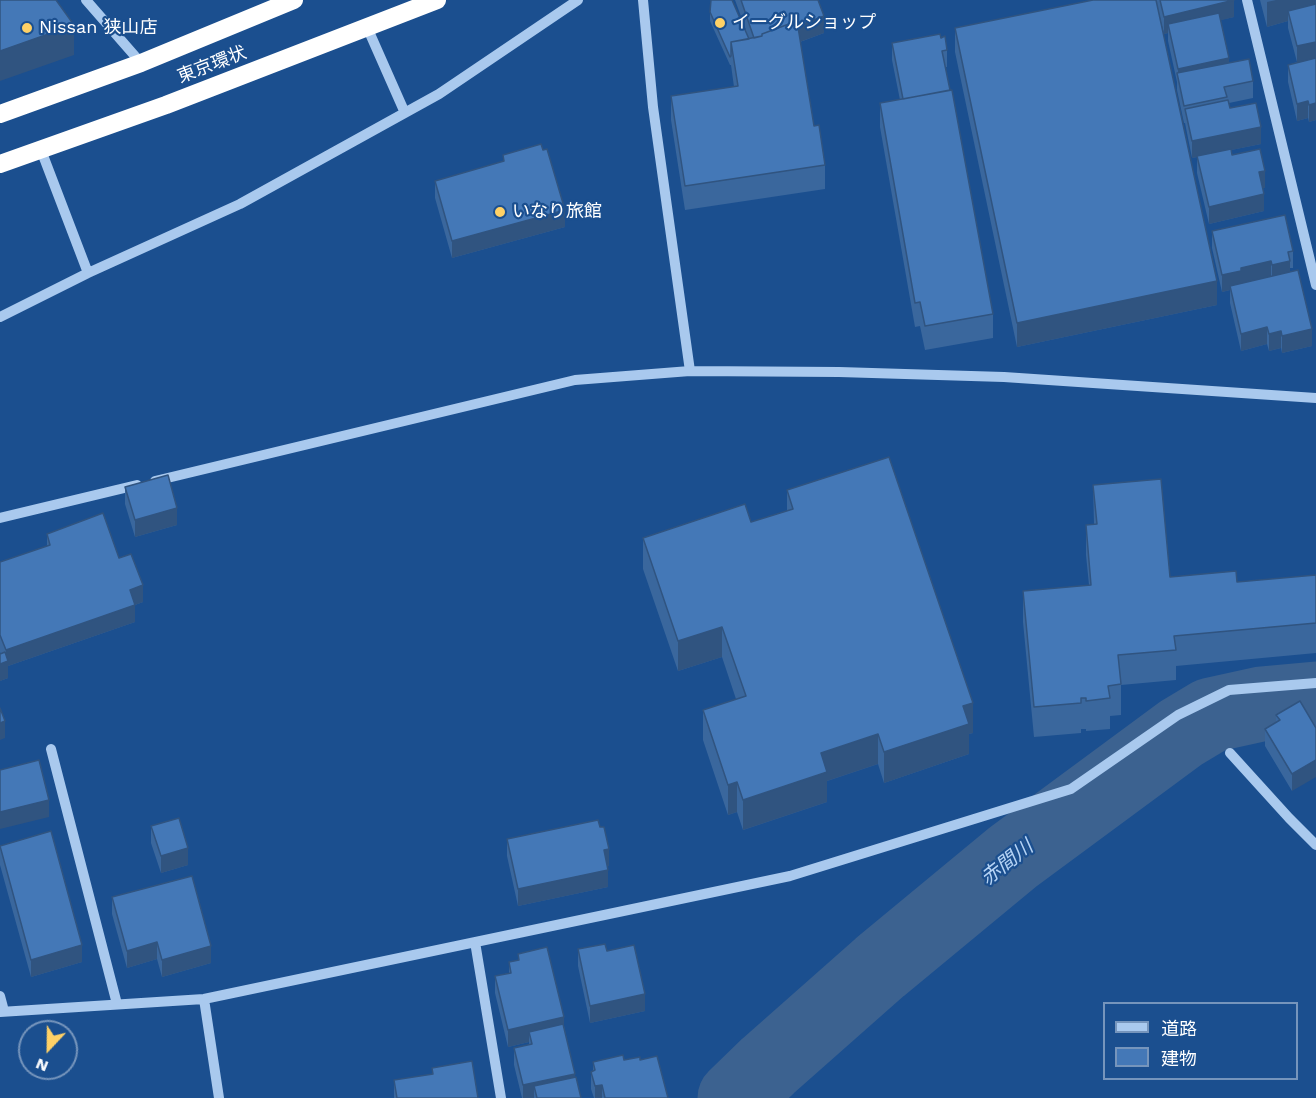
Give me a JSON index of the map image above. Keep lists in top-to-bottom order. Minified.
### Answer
{"streets":{"highway":["東京環状"]},"water":["赤間川"],"places":["イーグルショップ","Nissan 狭山店","いなり旅館"],"legend":["道路","建物"],"north":"bottom"}
